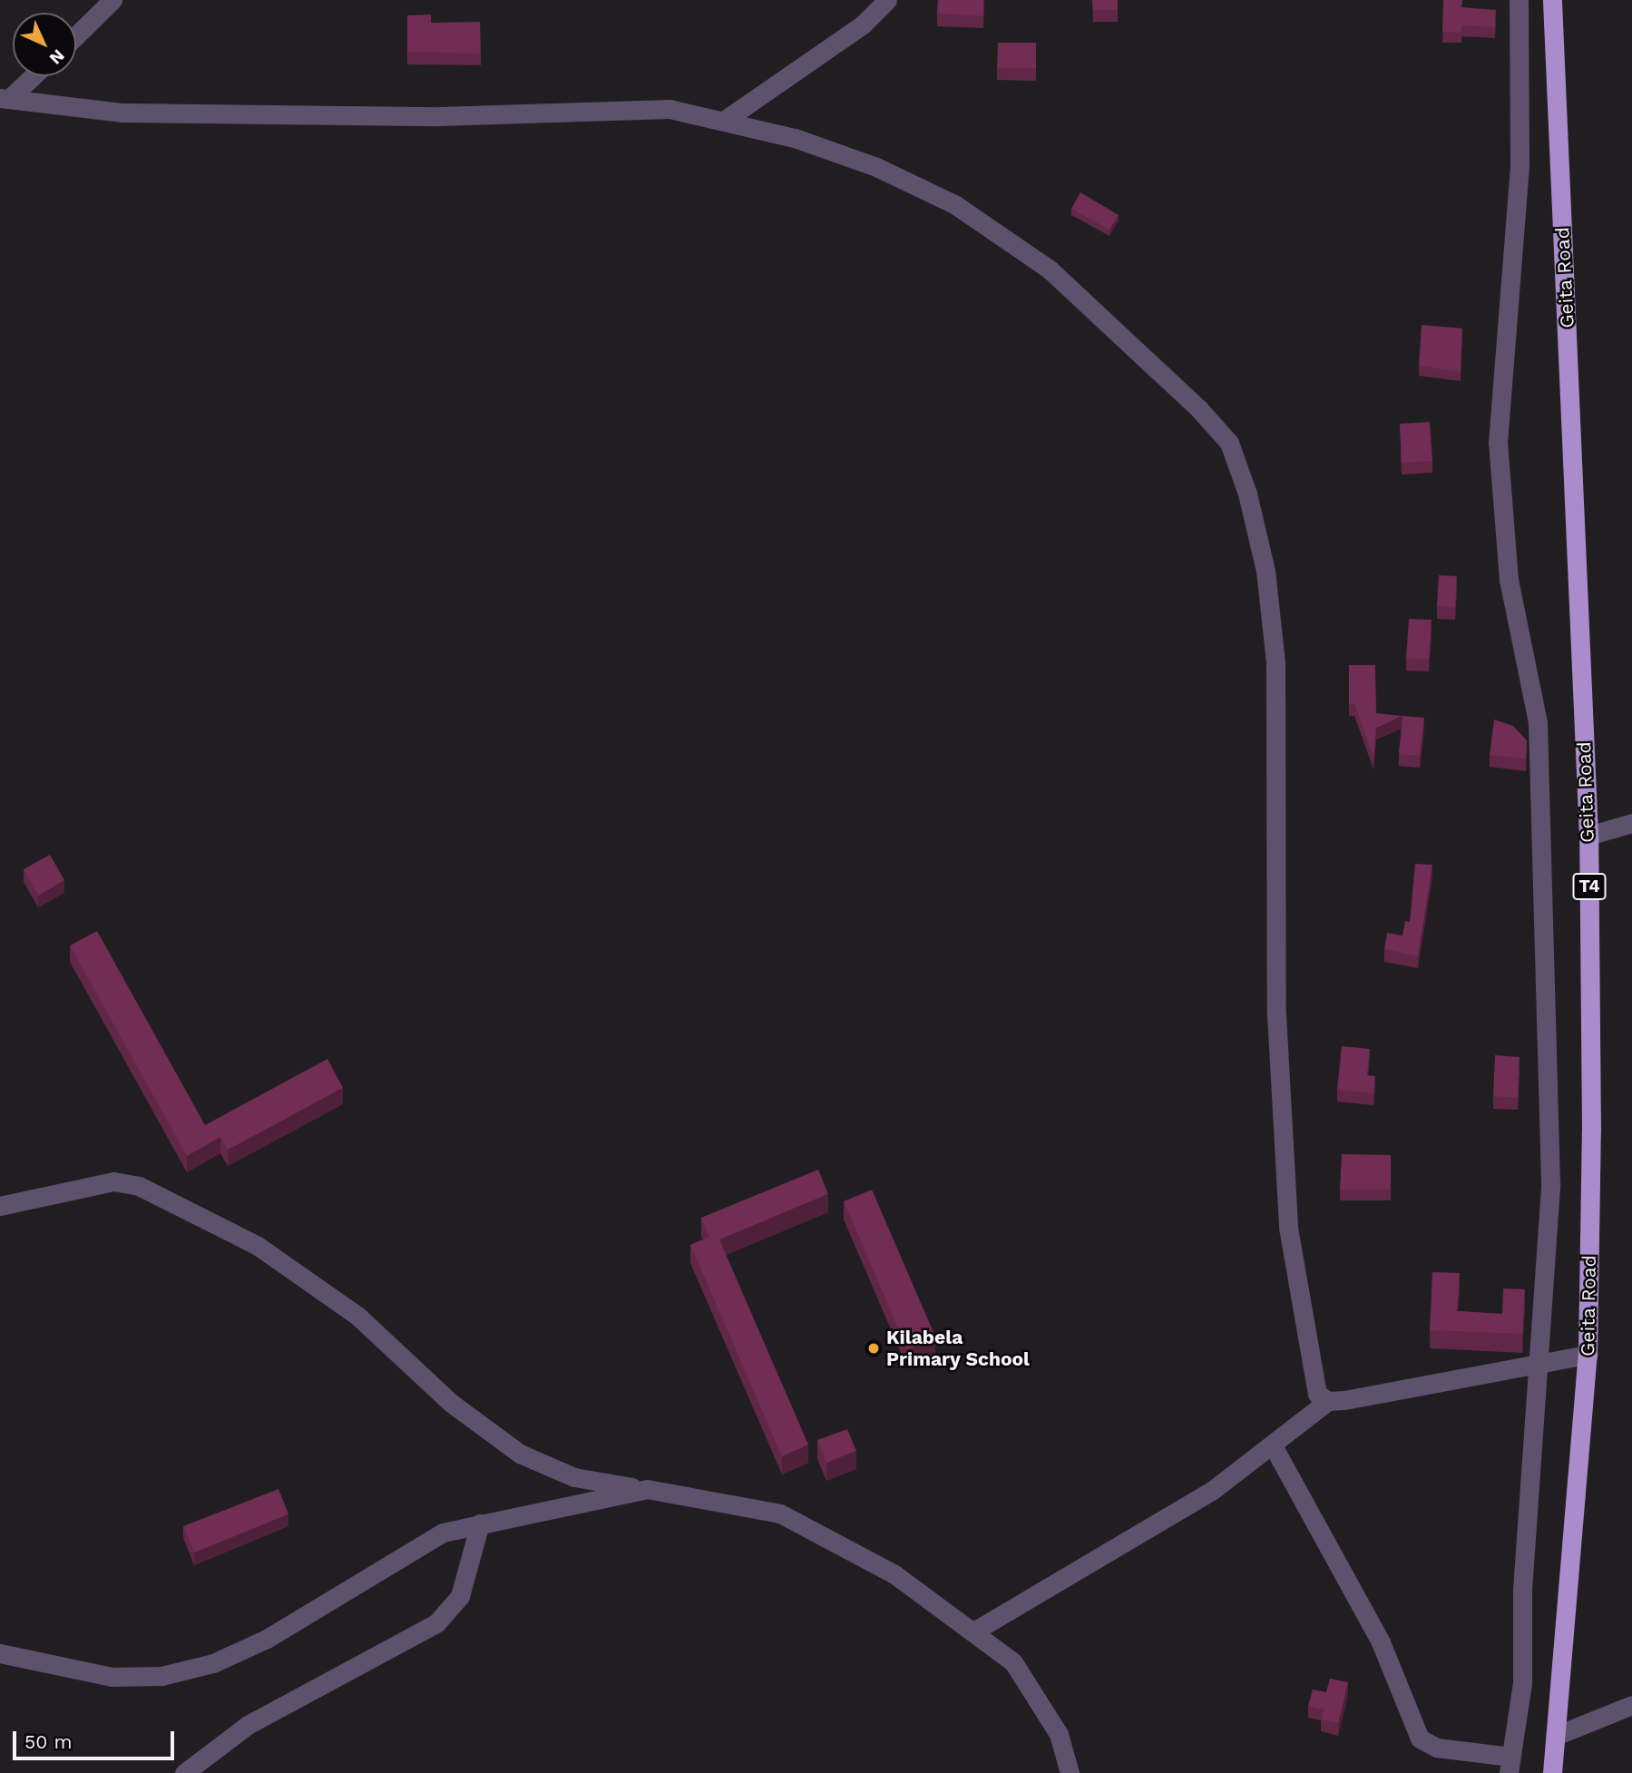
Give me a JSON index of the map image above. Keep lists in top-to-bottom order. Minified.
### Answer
{"streets":{"highway":["Geita Road","T4"]},"places":["Kilabela Primary School"],"scale_bar":"50 m","north":"bottom right"}
